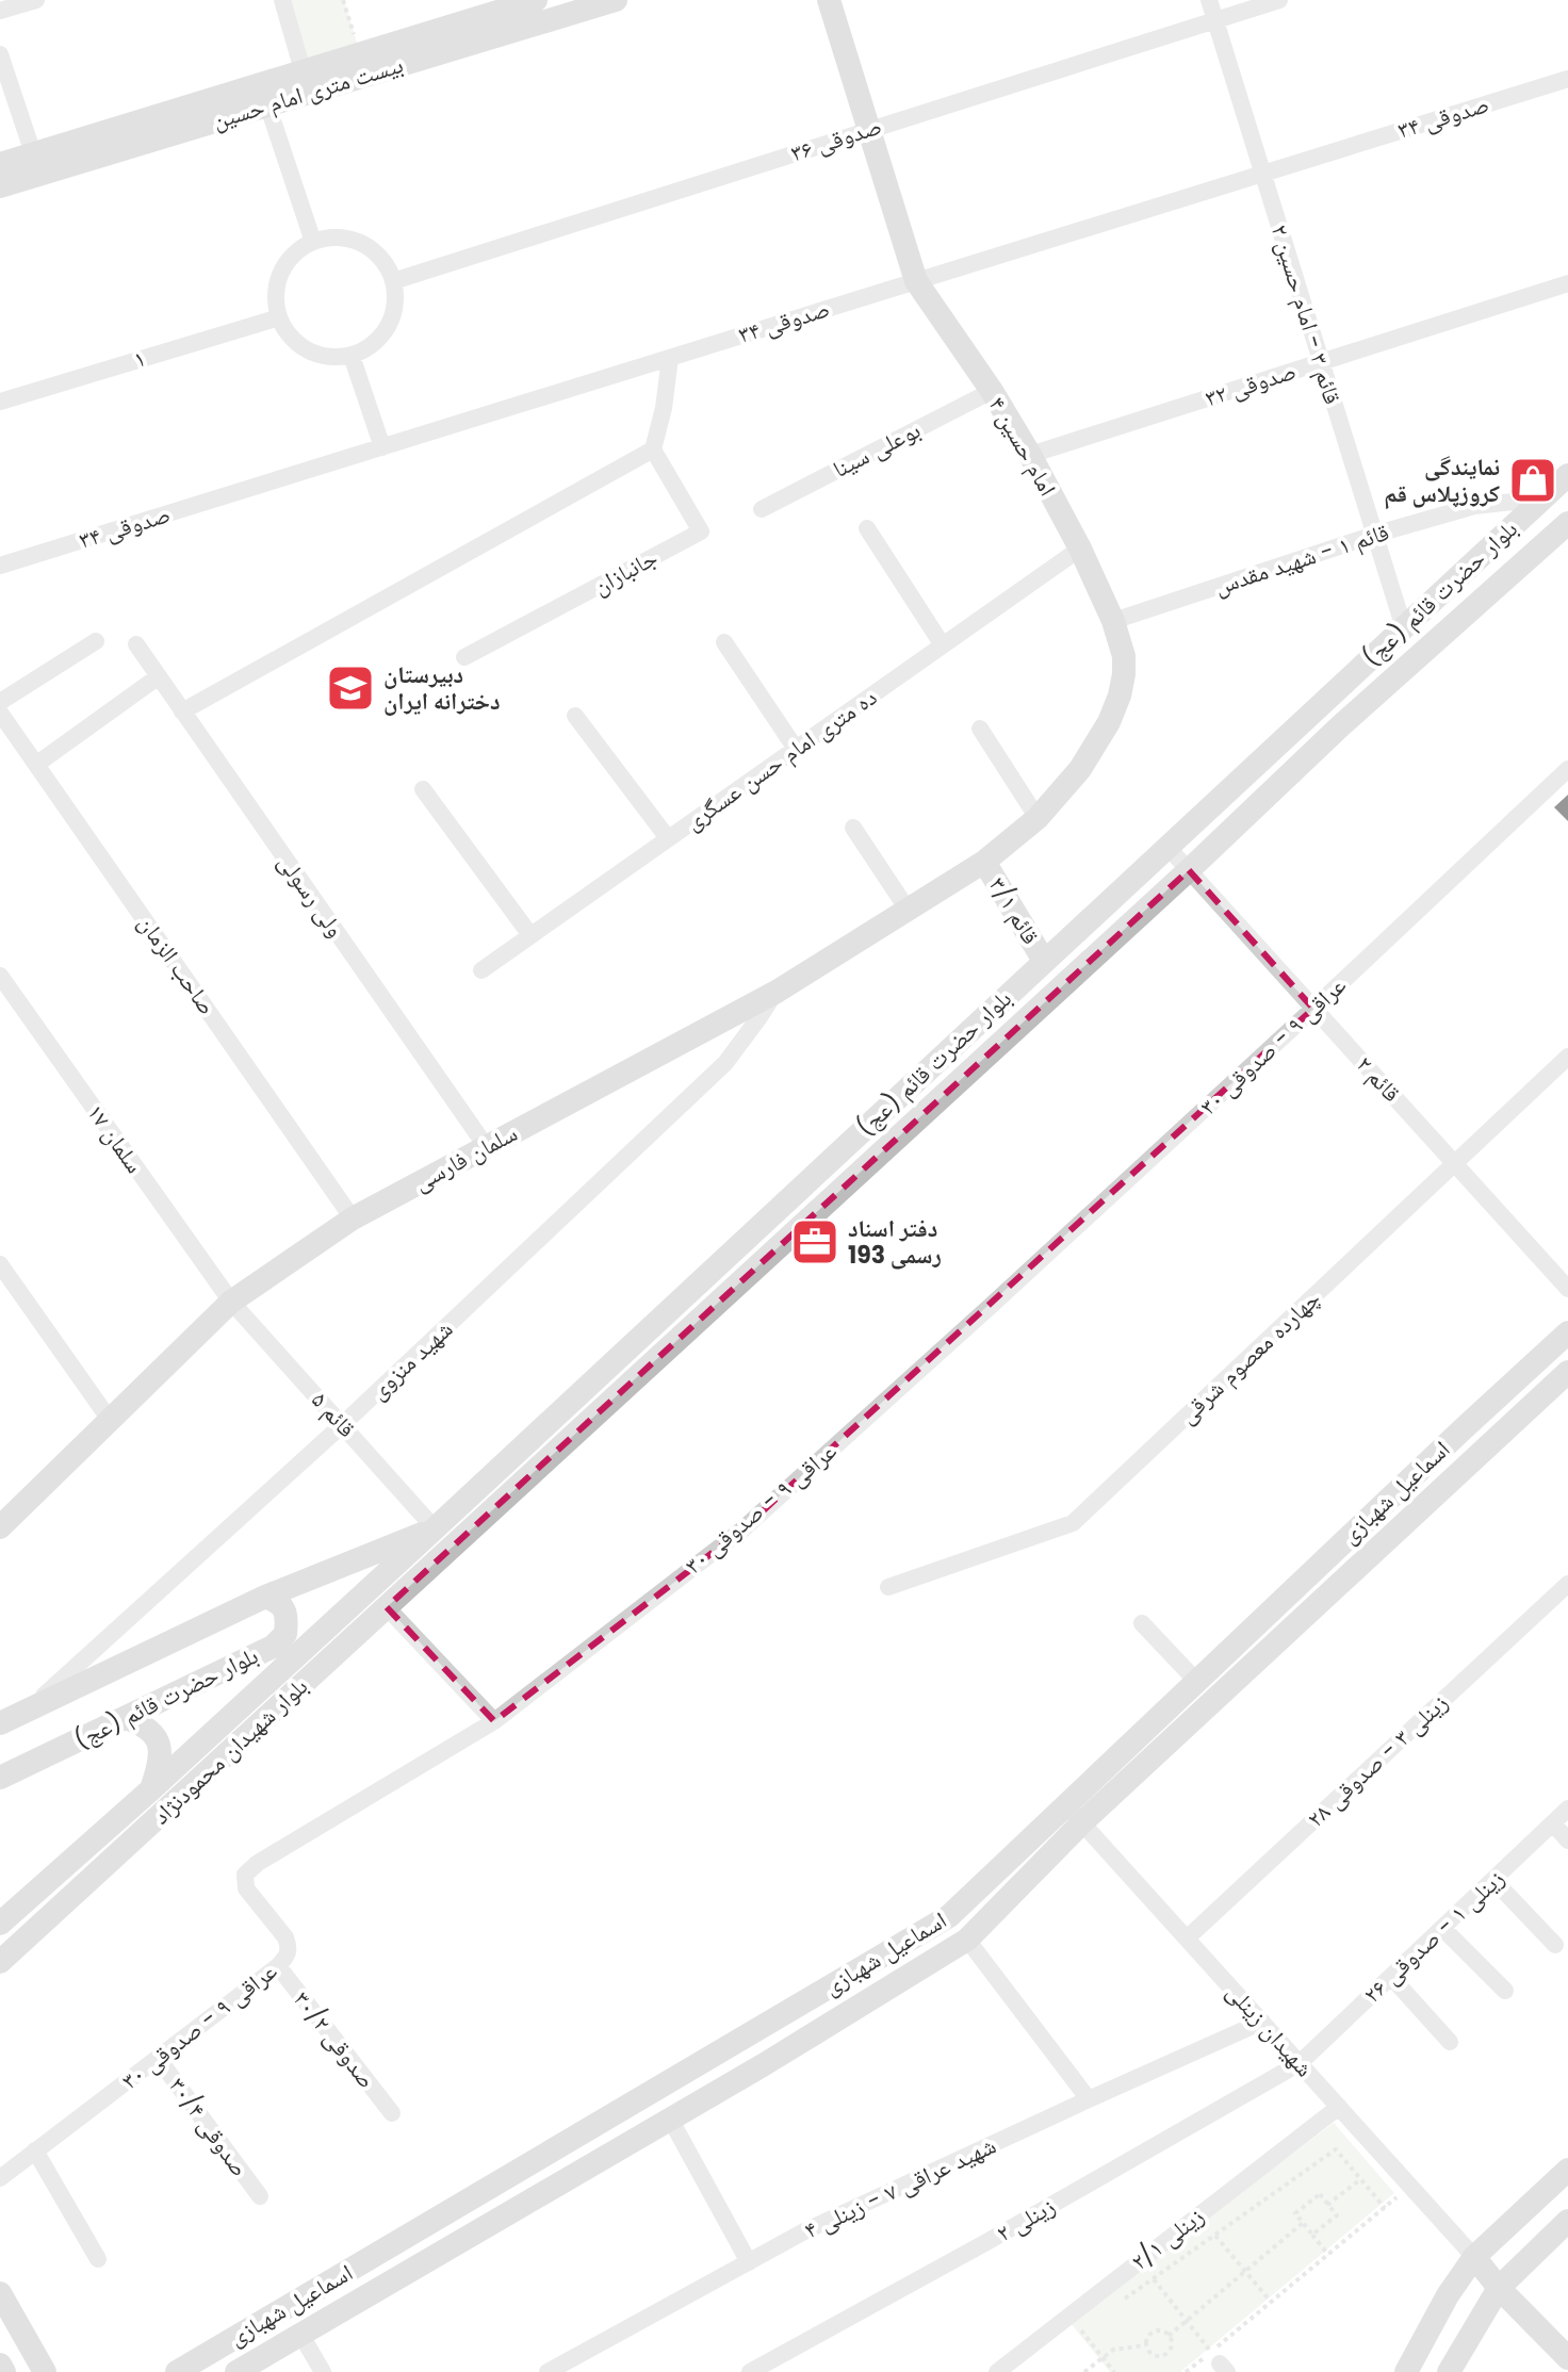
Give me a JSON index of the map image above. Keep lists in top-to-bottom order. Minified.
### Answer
{"streets":{"main road":["بیست متری امام حسین","امام حسین ۴","بلوار حضرت قائم (عج)","قائم ۳/۱","سلمان فارسی","اسماعیل شهبازی","بلوار شهیدان محمودنژاد"],"street":["صدوقی ۳۴","صدوقی ۳۶","قائم ۳ - امام حسین ۲","۱","صدوقی ۳۲","بوعلی سینا","قائم ۱ - شهید مقدس","جانبازان","ده متری امام حسن عسگری","ولی رسولی","صاحب الزمان","عراقی ۹ - صدوقی ۳۰","قائم ۲","سلمان ۱۷","چهارده معصوم شرقی","شهید منزوی","قائم ۵","زینلی ۳ - صدوقی ۲۸","زینلی ۱ - صدوقی ۲۶","شهیدان زینلی","صدوقی ۳۰/۲","صدوقی ۳۰/۴","شهید عراقی ۷ - زینلی ۴","زینلی ۲","زینلی ۲/۱"]},"crossings":[["صدوقی ۳۴","قائم ۳ - امام حسین ۲"],["صدوقی ۳۴","امام حسین ۴"],["صدوقی ۳۶","قائم ۳ - امام حسین ۲"],["صدوقی ۳۶","۱"],["صدوقی ۳۶","امام حسین ۴"],["قائم ۳ - امام حسین ۲","صدوقی ۳۲"],["قائم ۳ - امام حسین ۲","قائم ۱ - شهید مقدس"],["قائم ۳ - امام حسین ۲","بلوار حضرت قائم (عج)"],["صدوقی ۳۲","امام حسین ۴"],["امام حسین ۴","بوعلی سینا"],["امام حسین ۴","قائم ۱ - شهید مقدس"],["امام حسین ۴","ده متری امام حسن عسگری"],["امام حسین ۴","قائم ۳/۱"],["امام حسین ۴","سلمان فارسی"],["قائم ۱ - شهید مقدس","بلوار حضرت قائم (عج)"],["بلوار حضرت قائم (عج)","قائم ۳/۱"],["بلوار حضرت قائم (عج)","قائم ۲"],["بلوار حضرت قائم (عج)","شهید منزوی"],["بلوار حضرت قائم (عج)","قائم ۵"],["بلوار حضرت قائم (عج)","بلوار شهیدان محمودنژاد"],["ولی رسولی","سلمان فارسی"],["قائم ۳/۱","سلمان فارسی"],["صاحب الزمان","سلمان فارسی"],["عراقی ۹ - صدوقی ۳۰","قائم ۲"],["عراقی ۹ - صدوقی ۳۰","صدوقی ۳۰/۲"],["عراقی ۹ - صدوقی ۳۰","صدوقی ۳۰/۴"],["قائم ۲","چهارده معصوم شرقی"],["سلمان ۱۷","سلمان فارسی"],["سلمان ۱۷","قائم ۵"],["سلمان فارسی","شهید منزوی"],["سلمان فارسی","قائم ۵"],["شهید منزوی","قائم ۵"],["قائم ۵","بلوار شهیدان محمودنژاد"],["اسماعیل شهبازی","شهیدان زینلی"],["زینلی ۳ - صدوقی ۲۸","شهیدان زینلی"],["زینلی ۱ - صدوقی ۲۶","شهیدان زینلی"],["زینلی ۱ - صدوقی ۲۶","زینلی ۲"],["شهیدان زینلی","شهید عراقی ۷ - زینلی ۴"],["شهیدان زینلی","زینلی ۲"],["شهیدان زینلی","زینلی ۲/۱"]],"places":{"shop":["نمایندگی کروزپلاس قم"],"school or university":["دبیرستان دخترانه ایران"],"office":["دفتر اسناد رسمی 193"]}}
